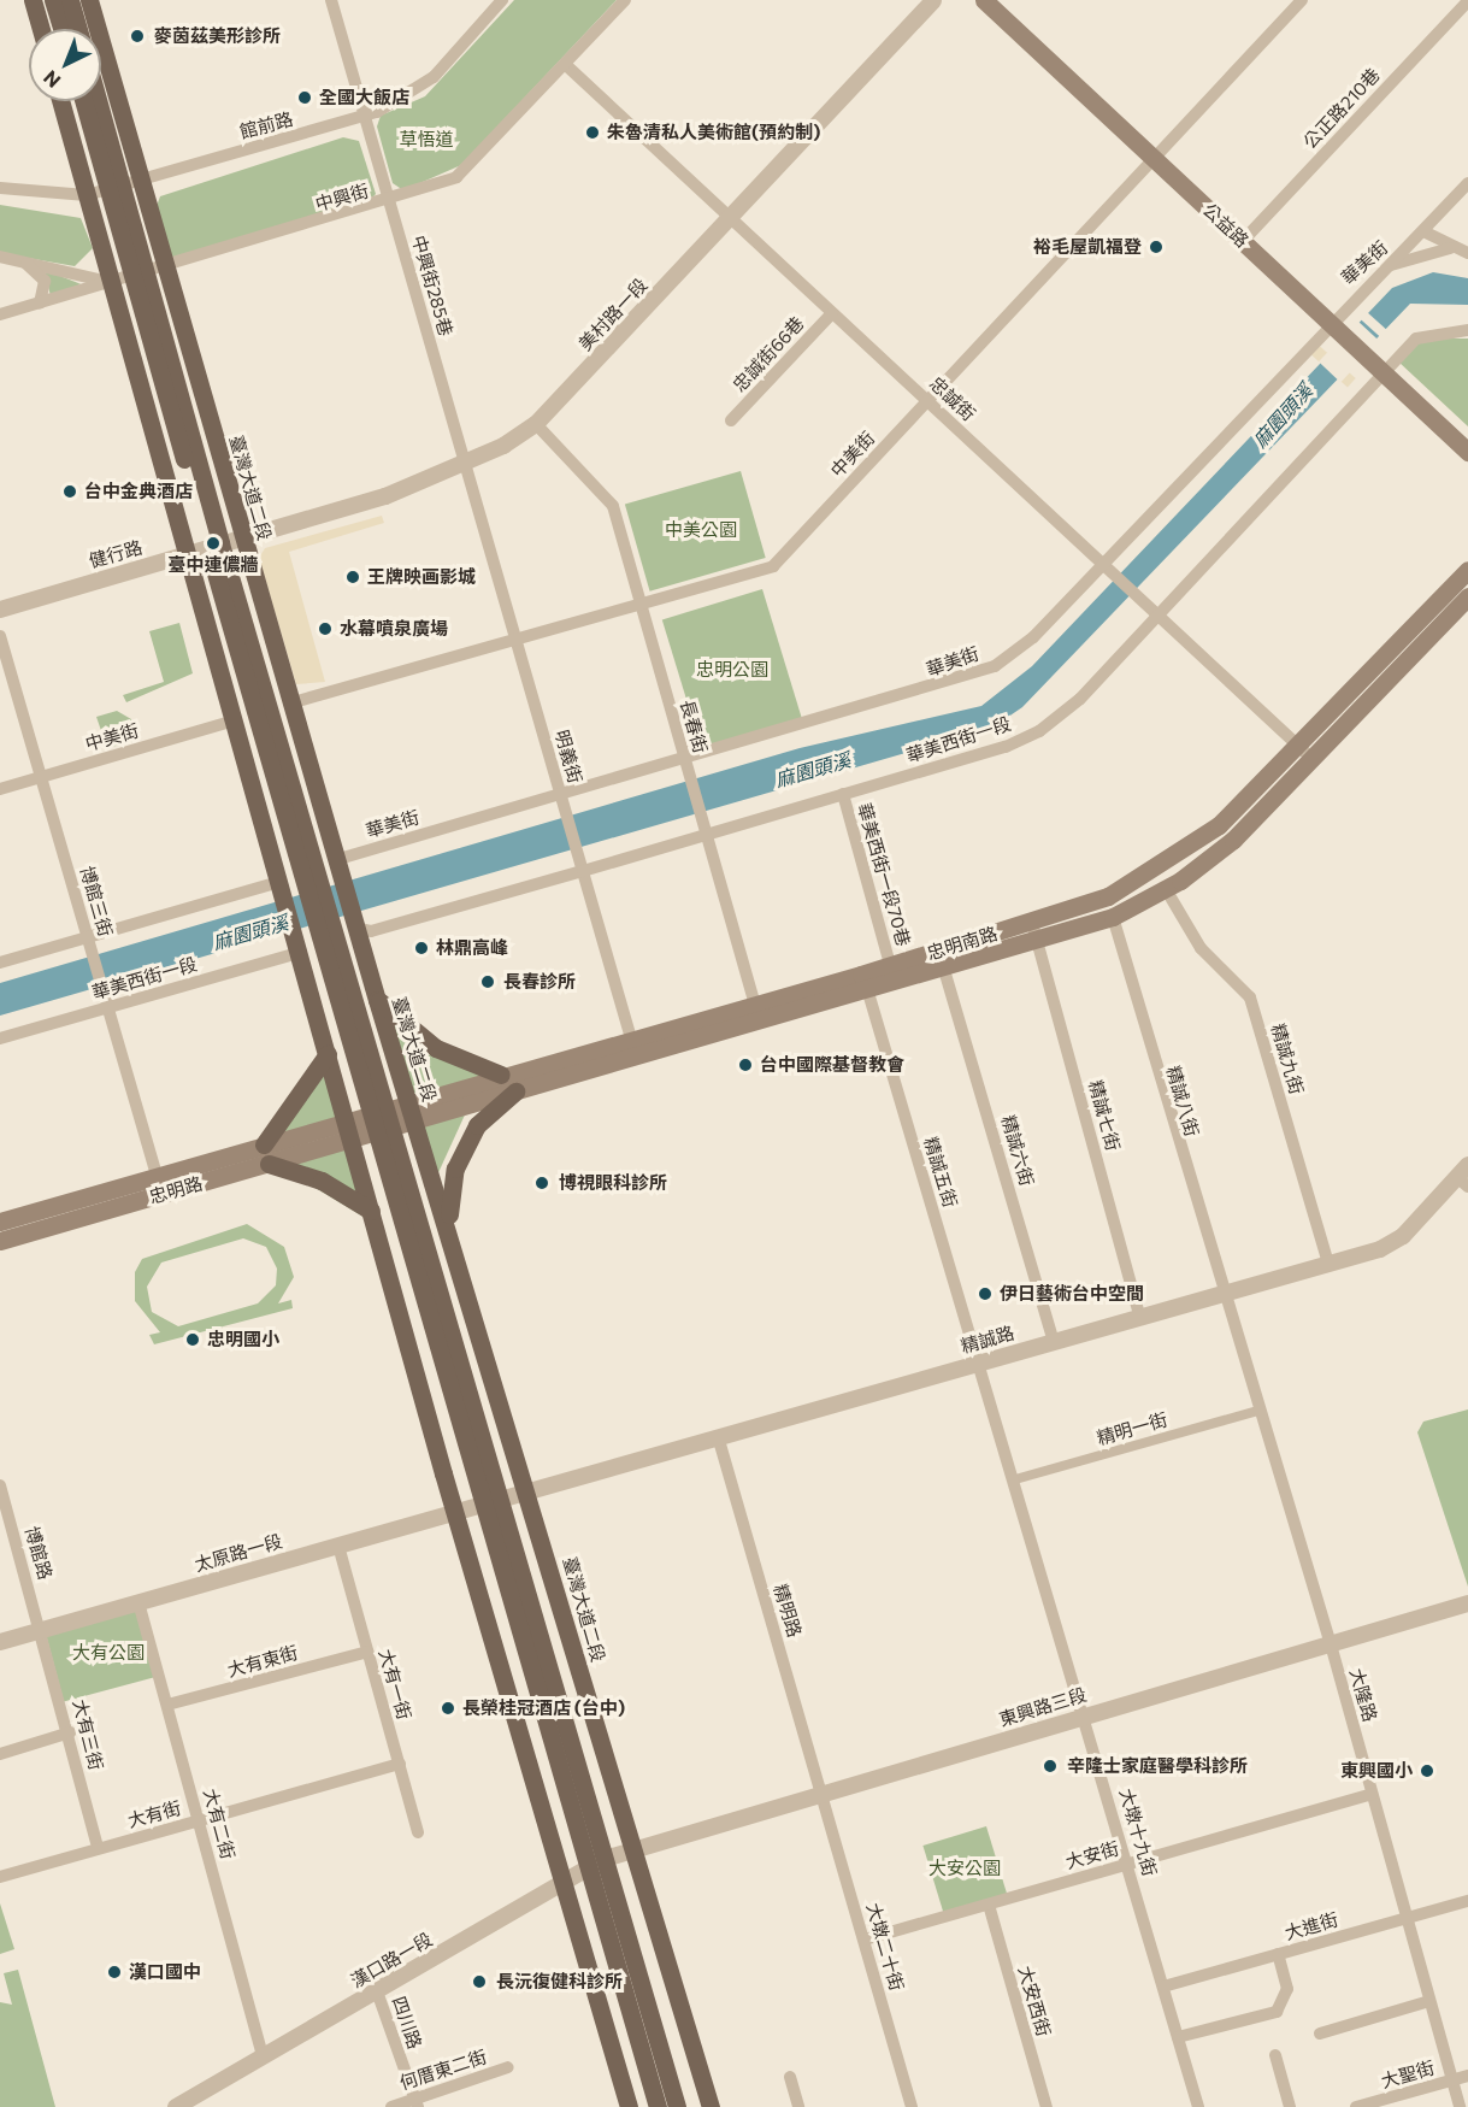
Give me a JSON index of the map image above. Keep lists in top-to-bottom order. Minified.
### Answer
{"streets":{"main road":["公益路","臺灣大道二段","忠明南路","忠明路"],"street":["公正路210巷","館前路","中興街","華美街","中興街285巷","美村路一段","忠誠街66巷","忠誠街","中美街","健行路","長春街","華美西街一段","明義街","華美西街一段70巷","博館三街","精誠九街","精誠八街","精誠七街","精誠六街","精誠五街","精誠路","精明一街","博館路","太原路一段","精明路","大有東街","大有一街","大隆路","東興路三段","大有三街","大有街","大有二街","大墩十九街","大安街","大進街","大墩二十街","漢口路一段","大安西街","四川路","何厝東二街","大聖街"]},"crossings":[["公正路210巷","公益路"],["館前路","中興街285巷"],["館前路","臺灣大道二段"],["中興街","中興街285巷"],["中興街","忠誠街"],["中興街","臺灣大道二段"],["公益路","華美街"],["公益路","中美街"],["公益路","華美西街一段"],["華美街","忠誠街"],["華美街","臺灣大道二段"],["華美街","長春街"],["華美街","明義街"],["中興街285巷","美村路一段"],["中興街285巷","明義街"],["美村路一段","忠誠街"],["美村路一段","臺灣大道二段"],["美村路一段","健行路"],["美村路一段","長春街"],["美村路一段","明義街"],["忠誠街66巷","忠誠街"],["忠誠街","中美街"],["忠誠街","華美西街一段"],["忠誠街","忠明南路"],["中美街","臺灣大道二段"],["中美街","長春街"],["中美街","明義街"],["中美街","博館三街"],["臺灣大道二段","健行路"],["臺灣大道二段","華美西街一段"],["臺灣大道二段","忠明南路"],["臺灣大道二段","精誠路"],["臺灣大道二段","太原路一段"],["臺灣大道二段","東興路三段"],["臺灣大道二段","漢口路一段"],["長春街","華美西街一段"],["長春街","忠明南路"],["華美西街一段","明義街"],["華美西街一段","華美西街一段70巷"],["華美西街一段","博館三街"],["明義街","忠明南路"],["華美西街一段70巷","忠明南路"],["博館三街","忠明路"],["忠明南路","精誠九街"],["忠明南路","精誠八街"],["忠明南路","精誠七街"],["忠明南路","精誠六街"],["忠明南路","精誠五街"],["忠明南路","忠明路"],["精誠九街","精誠路"],["精誠八街","精誠路"],["精誠八街","大隆路"],["精誠七街","精誠路"],["精誠六街","精誠路"],["精誠五街","精誠路"],["精誠五街","大墩十九街"],["精誠路","太原路一段"],["精誠路","精明路"],["精誠路","大隆路"],["精誠路","大墩十九街"],["精明一街","大隆路"],["精明一街","大墩十九街"],["博館路","太原路一段"],["博館路","大有三街"],["太原路一段","大有一街"],["太原路一段","大有三街"],["太原路一段","大有二街"],["精明路","東興路三段"],["精明路","大墩二十街"],["大有東街","大有一街"],["大有東街","大有二街"],["大有一街","大有街"],["大隆路","東興路三段"],["大隆路","大安街"],["大隆路","大進街"],["大隆路","大聖街"],["東興路三段","大墩十九街"],["東興路三段","大墩二十街"],["東興路三段","漢口路一段"],["大有三街","大有街"],["大有街","大有二街"],["大有二街","漢口路一段"],["大墩十九街","大安街"],["大墩十九街","大進街"],["大安街","大墩二十街"],["大安街","大安西街"],["漢口路一段","四川路"],["四川路","何厝東二街"]],"water":["麻園頭溪"],"parks":["草悟道","中美公園","忠明公園","大有公園","大安公園"],"places":["麥茵茲美形診所","全國大飯店","朱魯清私人美術館(預約制)","裕毛屋凱福登","台中金典酒店","臺中連儂牆","王牌映画影城","水幕噴泉廣場","林鼎高峰","長春診所","台中國際基督教會","博視眼科診所","伊日藝術台中空間","忠明國小","長榮桂冠酒店 (台中)","辛隆士家庭醫學科診所","東興國小","漢口國中","長沅復健科診所"],"north":"bottom left"}
